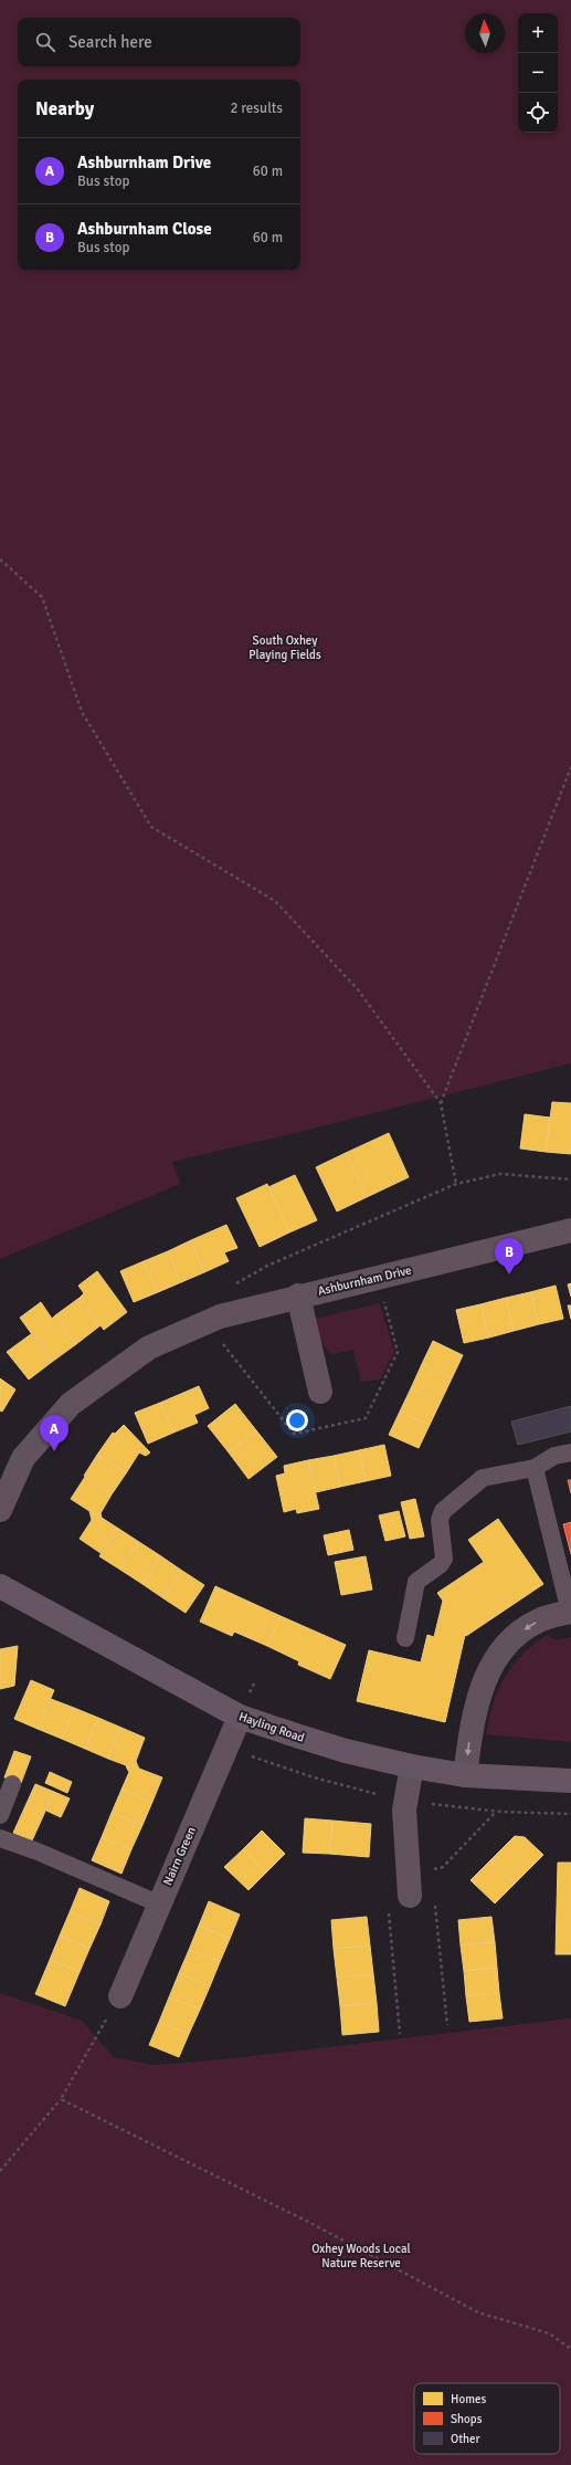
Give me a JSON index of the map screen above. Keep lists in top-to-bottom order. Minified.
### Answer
{"streets":{"street":["Ashburnham Drive","Hayling Road","Nairn Green"]},"crossings":[["Hayling Road","Nairn Green"]],"parks":["South Oxhey Playing Fields","Oxhey Woods Local Nature Reserve"],"legend":["Homes","Shops","Other"],"north":"top","page":{"map_buttons":["+","−"],"search":"Search here","heading":["Nearby","2 results"],"list":[{"mark":"A","name":"Ashburnham Drive","note":"Bus stop","value":"60 m"},{"mark":"B","name":"Ashburnham Close","note":"Bus stop","value":"60 m"}],"pins":["B","A"]}}
